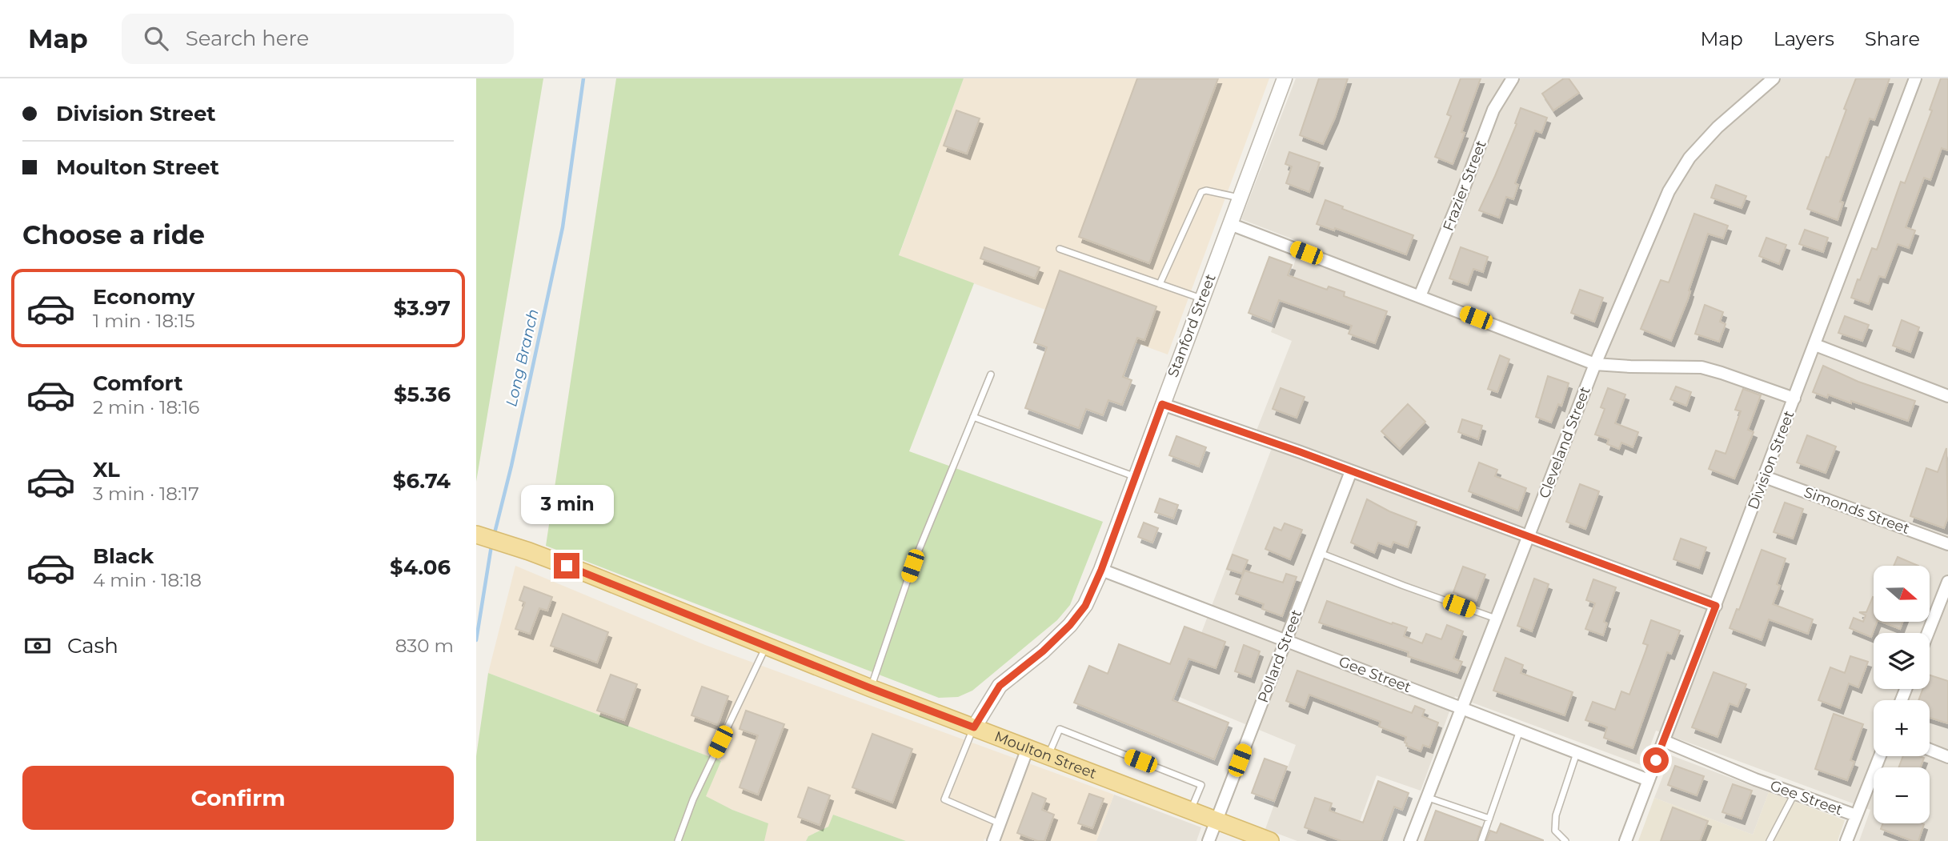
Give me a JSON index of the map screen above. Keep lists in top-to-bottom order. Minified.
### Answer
{"streets":{"main road":["Moulton Street"],"street":["Frazier Street","Stanford Street","Cleveland Street","Division Street","Simonds Street","Pollard Street","Gee Street"]},"crossings":[["Stanford Street","Gee Street"],["Stanford Street","Moulton Street"],["Cleveland Street","Gee Street"],["Division Street","Simonds Street"],["Division Street","Gee Street"],["Pollard Street","Gee Street"],["Pollard Street","Moulton Street"]],"water":["Long Branch"],"north":"right","page":{"header":"Map","search":"Search here","nav":["Map","Layers","Share"],"banner":["Division Street","Moulton Street"],"heading":"Choose a ride","list":[{"name":"Economy","note":"1 min · 18:15","value":"$3.97"},{"name":"Comfort","note":"2 min · 18:16","value":"$5.36"},{"name":"XL","note":"3 min · 18:17","value":"$6.74"},{"name":"Black","note":"4 min · 18:18","value":"$4.06"}],"bubble":"3 min","map_buttons":["+","−"],"pay":["Cash","830 m"],"buttons":"Confirm"}}
